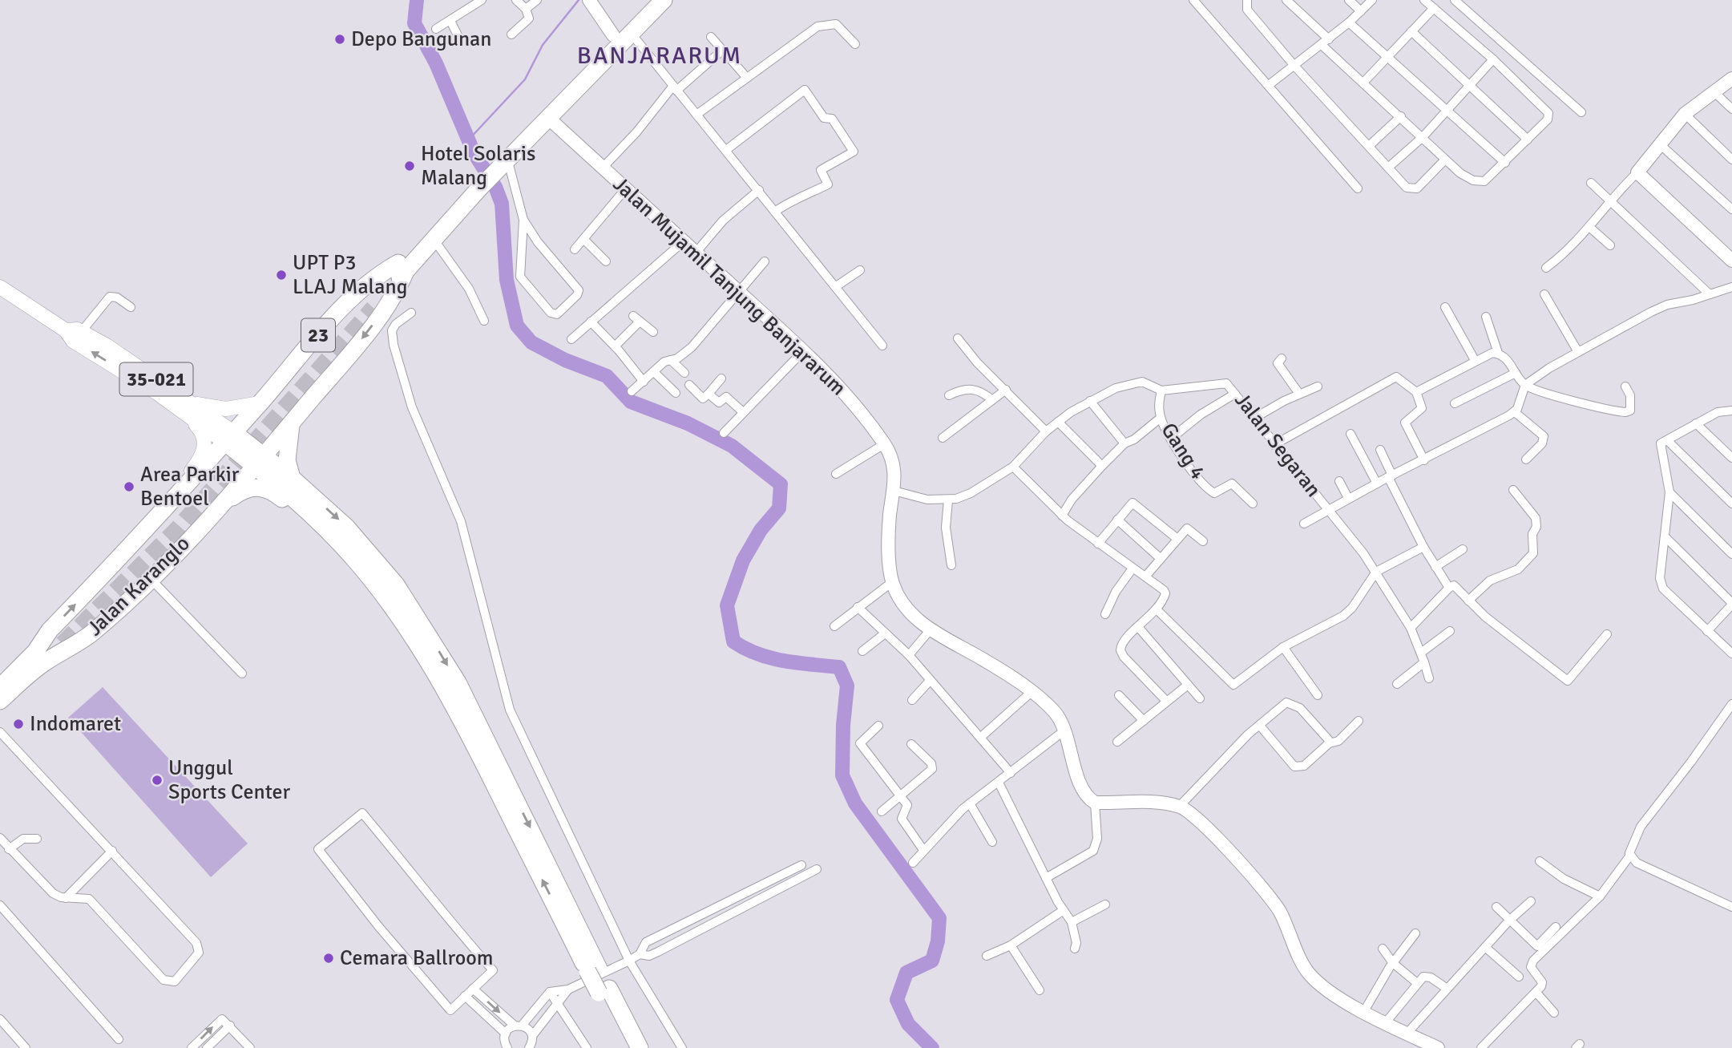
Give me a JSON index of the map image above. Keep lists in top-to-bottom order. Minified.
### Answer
{"streets":{"highway":["23","Jalan Karanglo"],"main road":["35-021"],"street":["Jalan Mujamil Tanjung Banjararum","Jalan Segaran","Gang 4"]},"crossings":[["Jalan Mujamil Tanjung Banjararum","Jalan Segaran"],["23","35-021"],["23","Jalan Karanglo"],["35-021","Jalan Karanglo"],["Jalan Segaran","Gang 4"]],"districts":["BANJARARUM"],"places":["Depo Bangunan","Hotel Solaris Malang","UPT P3 LLAJ Malang","Area Parkir Bentoel","Indomaret","Unggul Sports Center","Cemara Ballroom"]}
